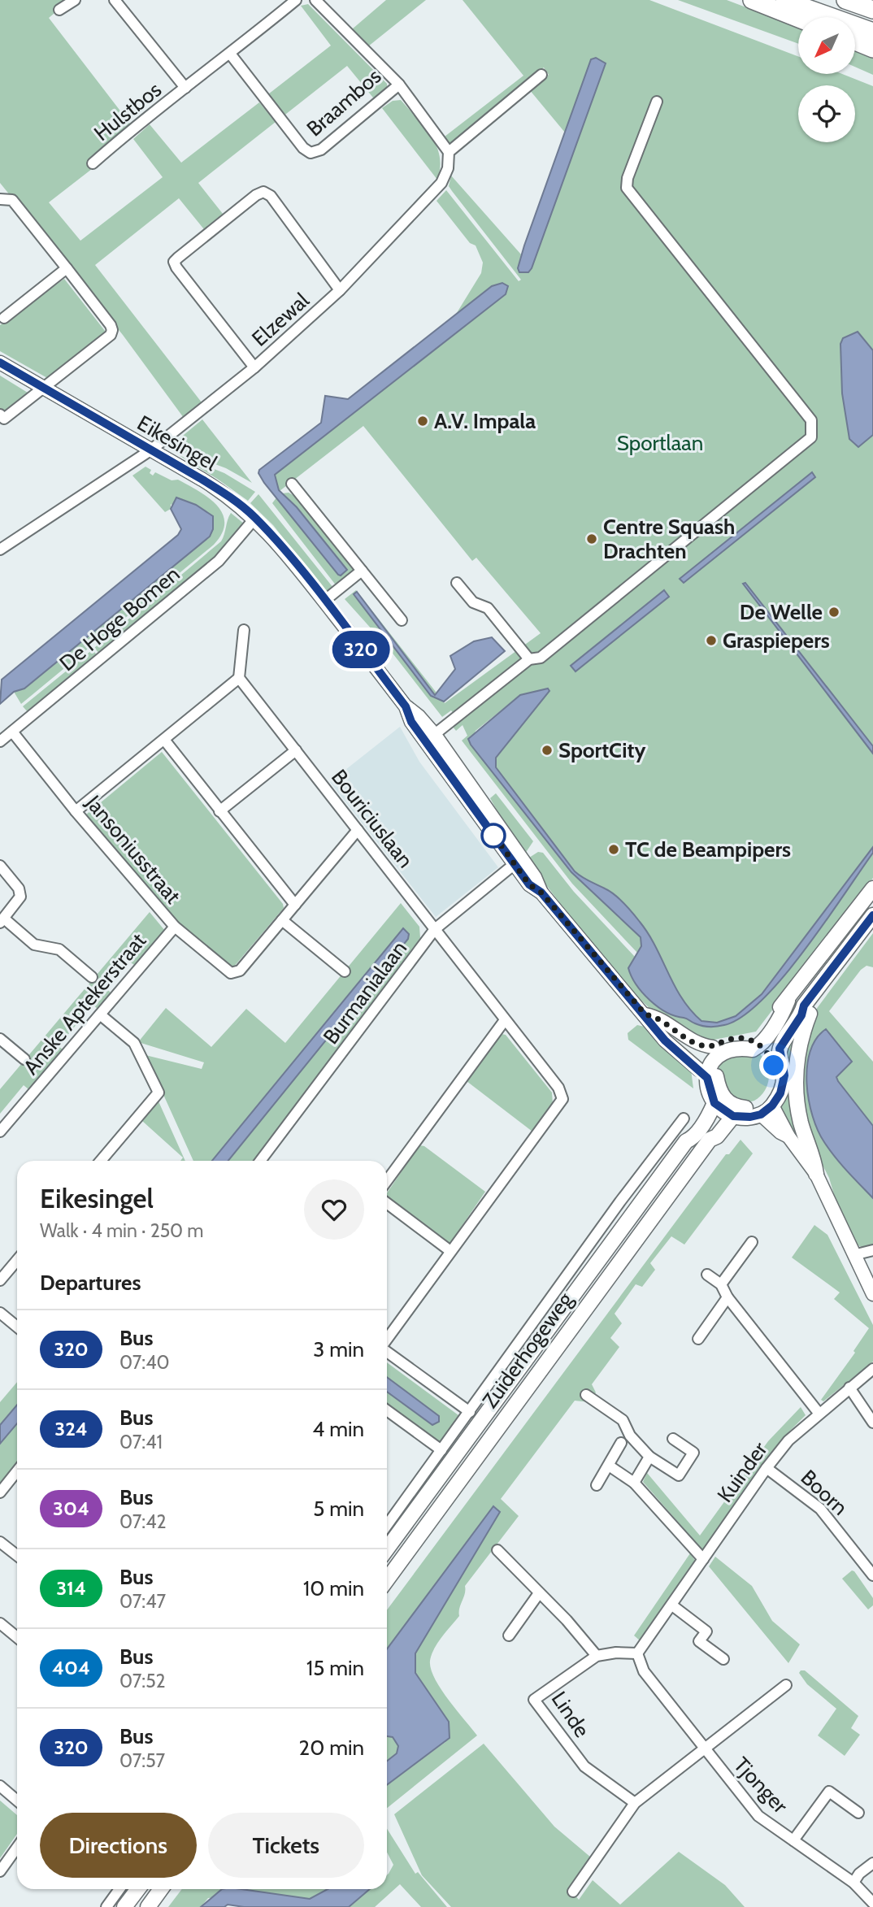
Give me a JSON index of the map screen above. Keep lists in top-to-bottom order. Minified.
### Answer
{"streets":{"main road":["Zuiderhogeweg"],"street":["Braambos","Hulstbos","Elzewal","Eikesingel","De Hoge Bomen","Bouriciuslaan","Jansoniusstraat","Burmanialaan","Anske Aptekerstraat","Kuinder","Boorn","Linde","Tjonger"]},"crossings":[["Braambos","Hulstbos"],["Elzewal","Eikesingel"],["Eikesingel","De Hoge Bomen"],["Eikesingel","Burmanialaan"],["Eikesingel","Zuiderhogeweg"],["De Hoge Bomen","Jansoniusstraat"],["Bouriciuslaan","Burmanialaan"],["Jansoniusstraat","Anske Aptekerstraat"],["Kuinder","Boorn"],["Kuinder","Linde"],["Kuinder","Tjonger"],["Linde","Tjonger"]],"parks":["Sportlaan"],"places":["A.V. Impala","Centre Squash Drachten","De Welle","Graspiepers","SportCity","TC de Beampipers"],"lines":["bus line 320"],"north":"bottom left","page":{"on_map":"320","heading":[["Eikesingel","Walk · 4 min · 250 m"],"Departures"],"list":[{"mark":"320","name":"Bus","note":"07:40","value":"3 min"},{"mark":"324","name":"Bus","note":"07:41","value":"4 min"},{"mark":"304","name":"Bus","note":"07:42","value":"5 min"},{"mark":"314","name":"Bus","note":"07:47","value":"10 min"},{"mark":"404","name":"Bus","note":"07:52","value":"15 min"},{"mark":"320","name":"Bus","note":"07:57","value":"20 min"}],"buttons":["Directions","Tickets"]}}
